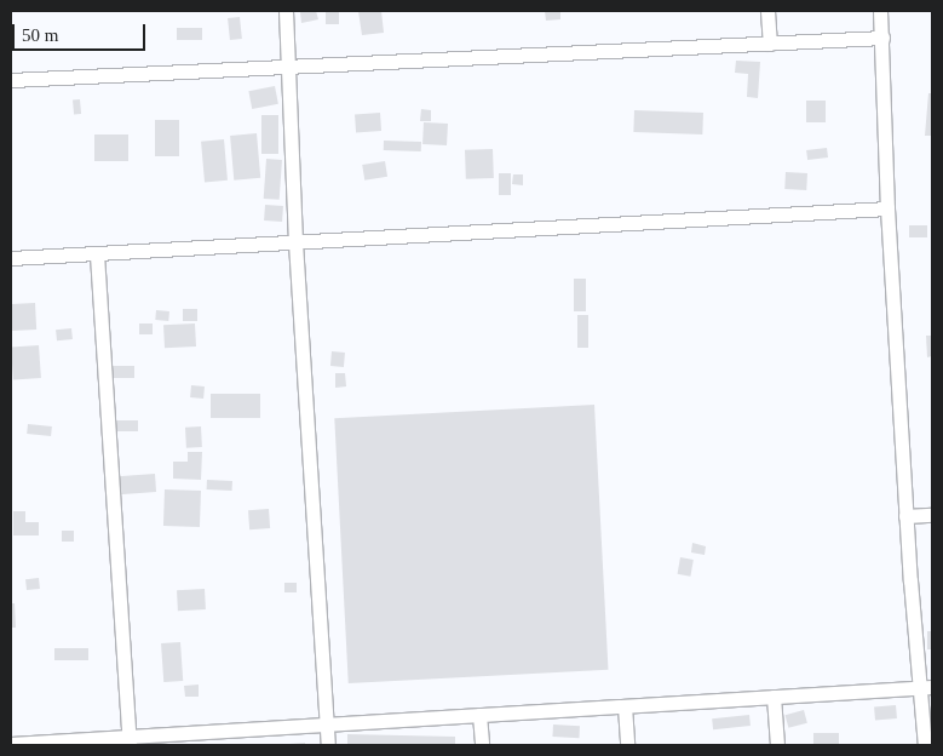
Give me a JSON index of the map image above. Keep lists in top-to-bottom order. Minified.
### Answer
{"scale_bar":"50 m"}
